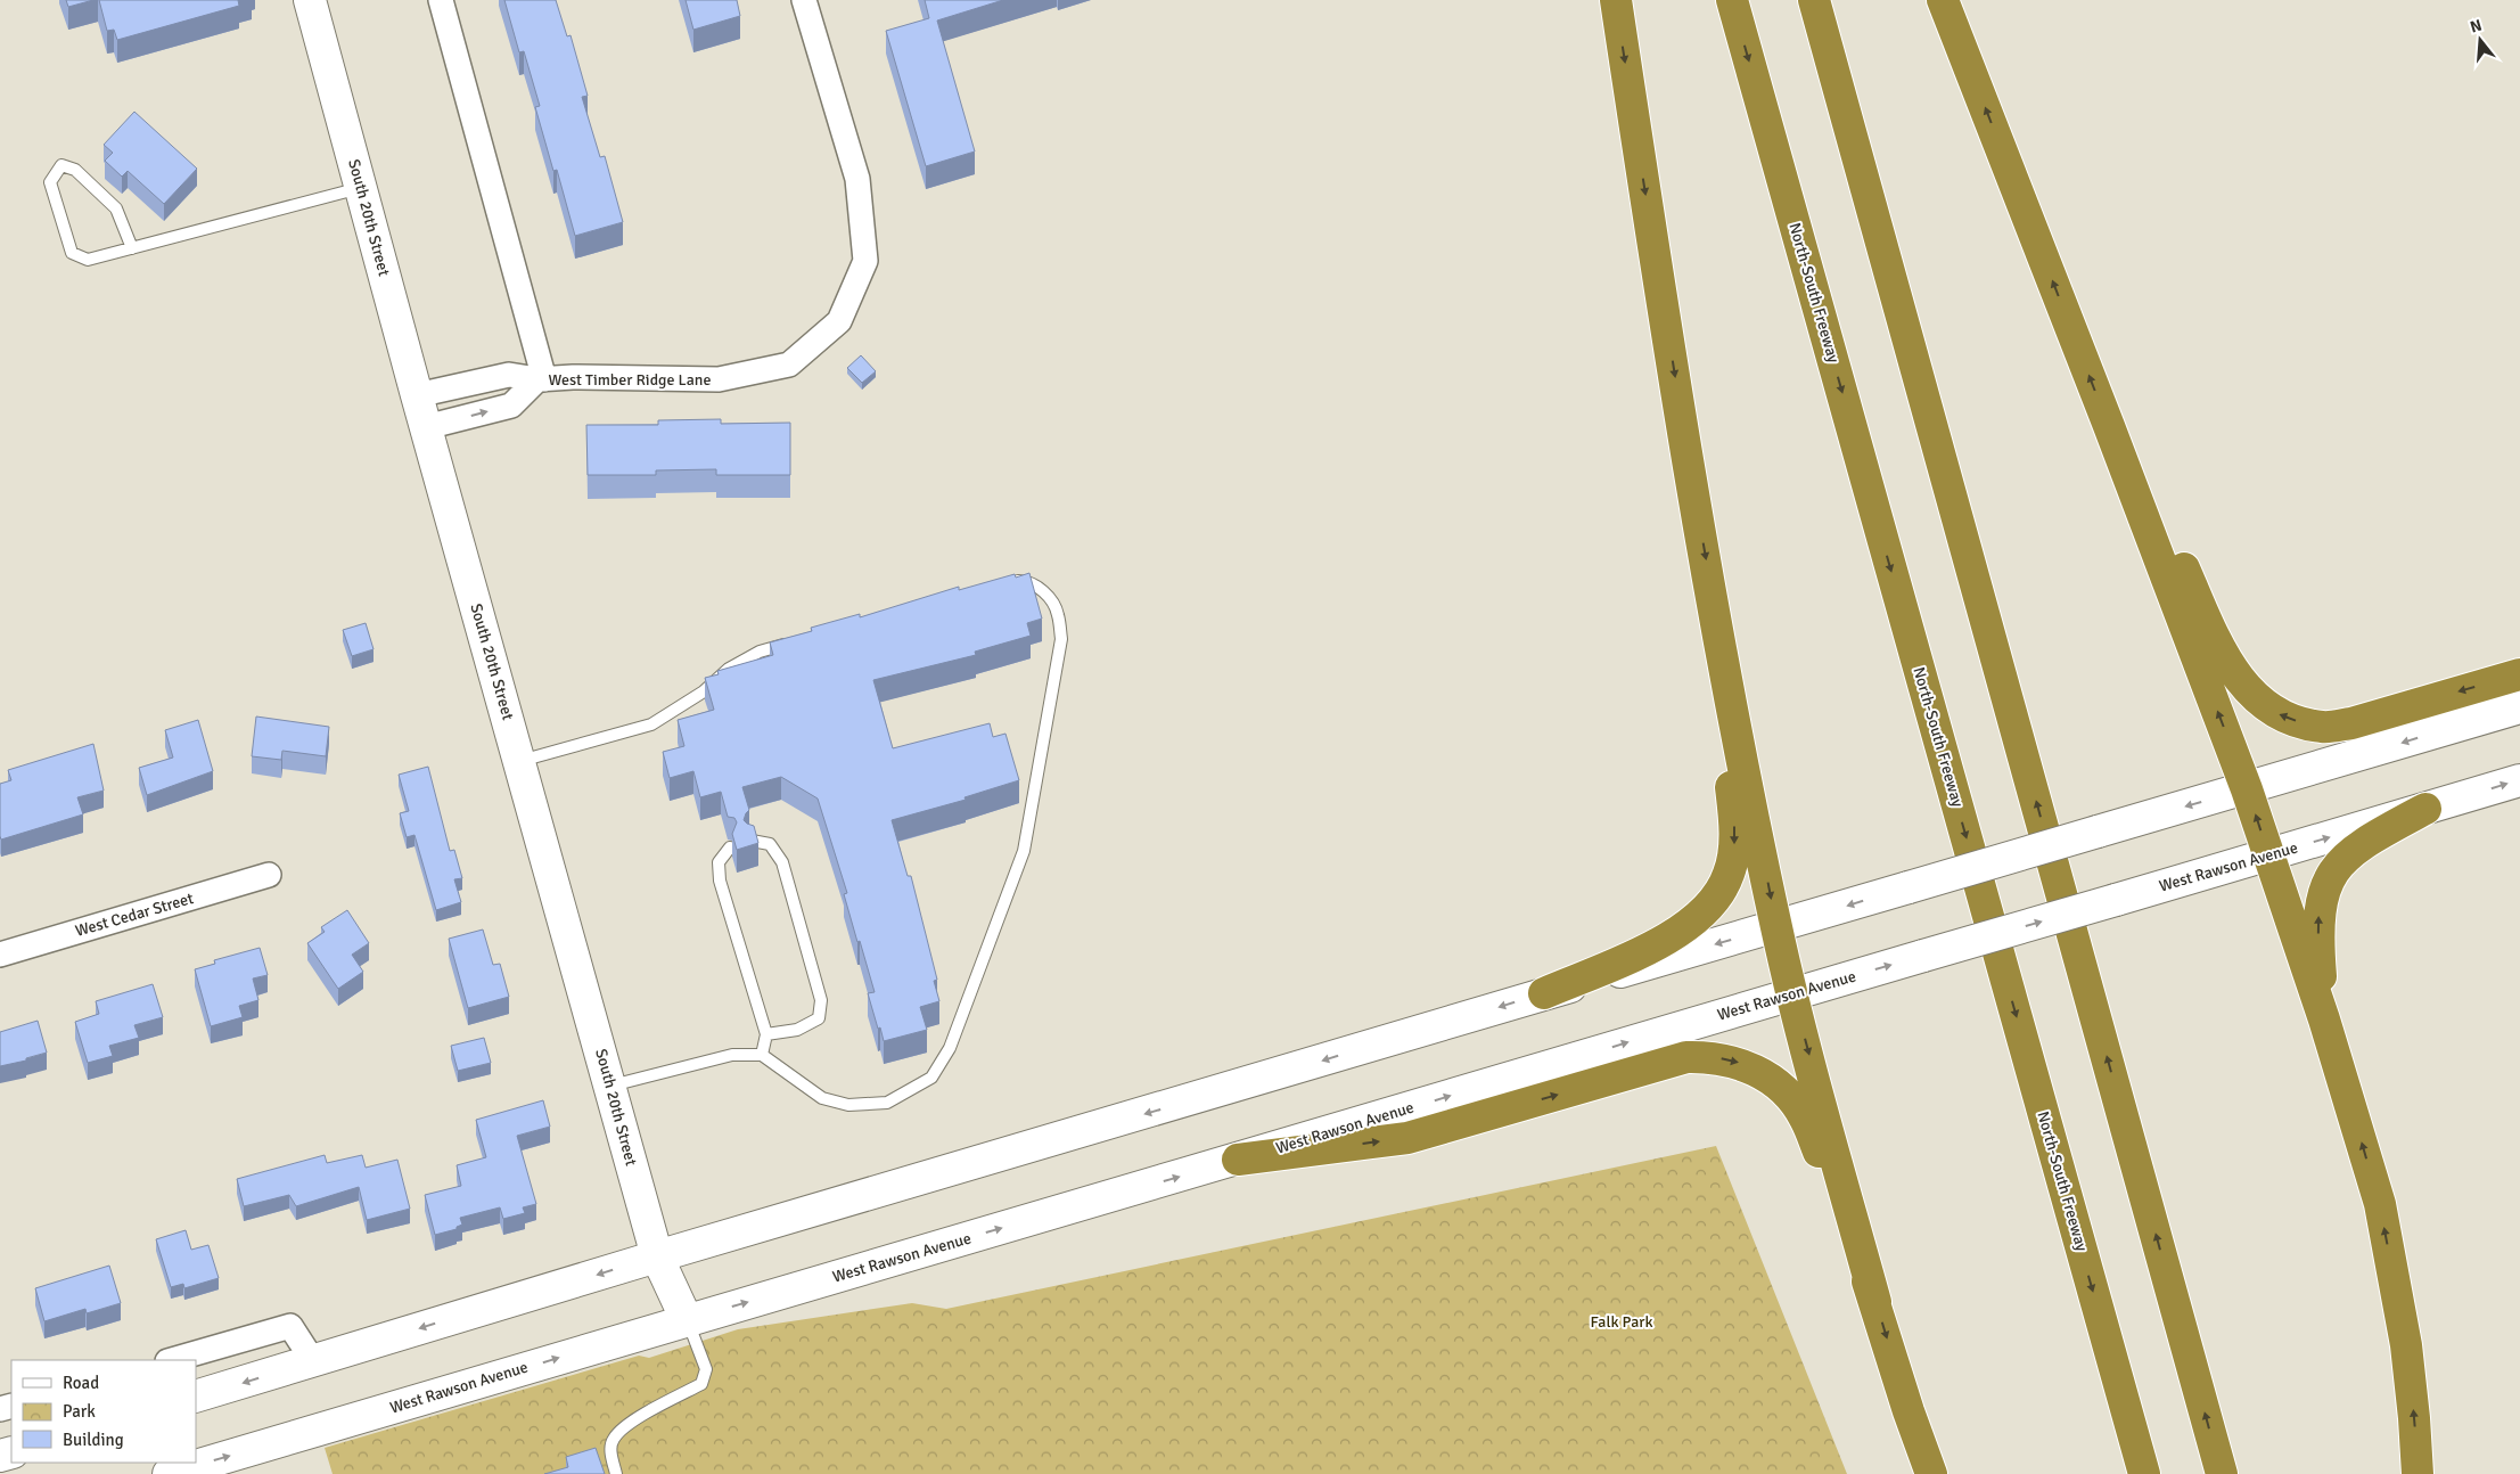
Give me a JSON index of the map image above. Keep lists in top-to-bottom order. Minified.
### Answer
{"streets":{"highway":["North-South Freeway"],"main road":["South 20th Street","West Rawson Avenue"],"street":["West Timber Ridge Lane","West Cedar Street"]},"crossings":[["South 20th Street","West Timber Ridge Lane"],["South 20th Street","West Rawson Avenue"]],"parks":["Falk Park"],"legend":["Road","Park","Building"],"north":"top"}
